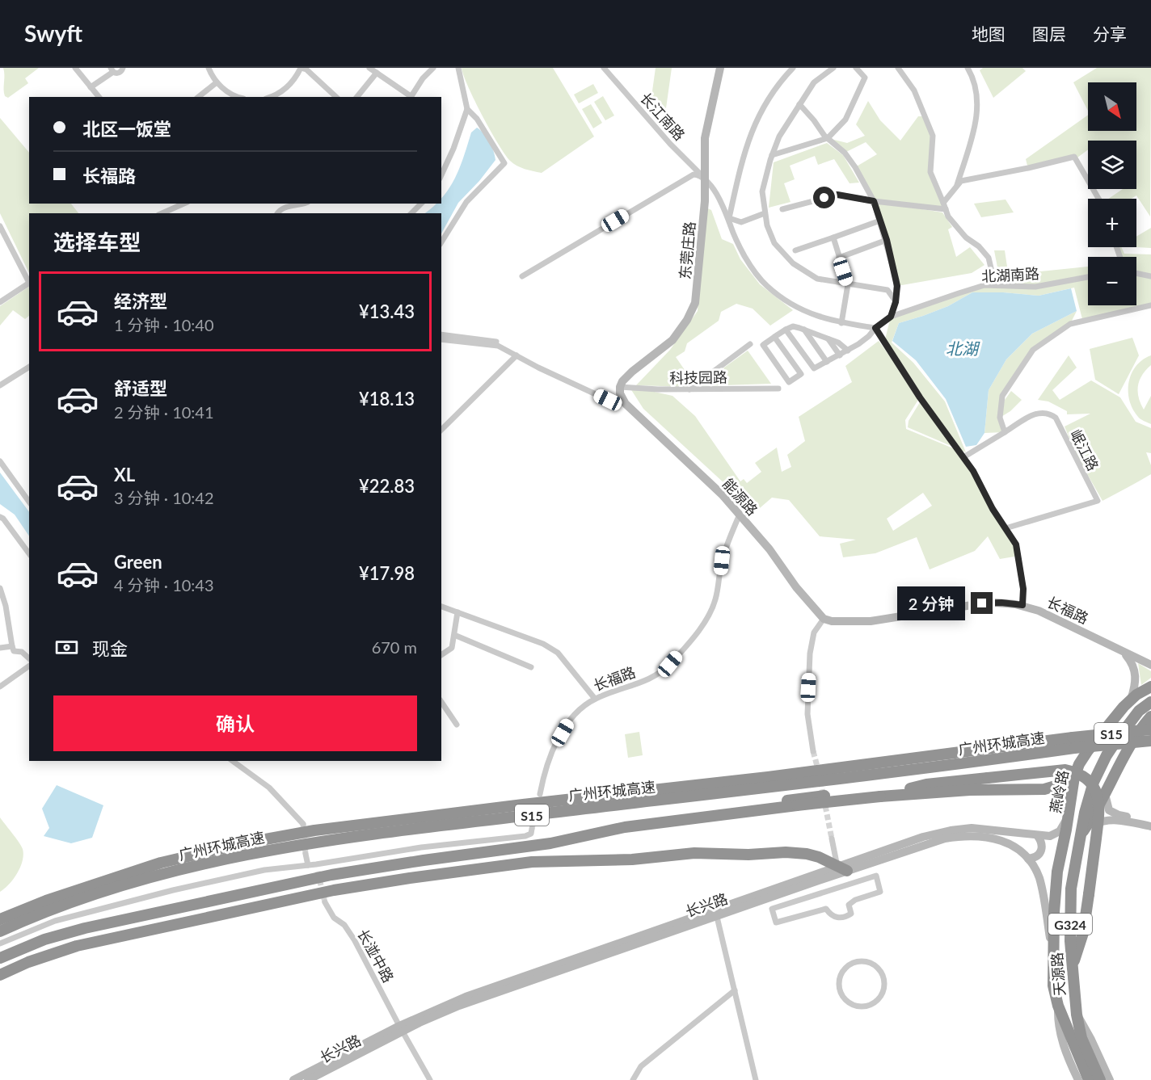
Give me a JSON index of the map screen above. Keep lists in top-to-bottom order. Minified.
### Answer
{"streets":{"highway":["S15","广州环城高速","燕岭路","G324","天源路"],"street":["长江南路","东莞庄路","北湖南路","科技园路","岷江路","能源路","长福路","长兴路","长湴中路"]},"crossings":[["长江南路","东莞庄路"],["长江南路","北湖南路"],["东莞庄路","科技园路"],["能源路","长福路"],["燕岭路","长兴路"],["燕岭路","G324"],["燕岭路","天源路"],["长兴路","长湴中路"],["长兴路","天源路"],["G324","天源路"]],"water":["北湖"],"north":"bottom right","page":{"header":"Swyft","nav":["地图","图层","分享"],"map_buttons":["+","−"],"banner":["北区一饭堂","长福路"],"heading":"选择车型","list":[{"name":"经济型","note":"1 分钟 · 10:40","value":"¥13.43"},{"name":"舒适型","note":"2 分钟 · 10:41","value":"¥18.13"},{"name":"XL","note":"3 分钟 · 10:42","value":"¥22.83"},{"name":"Green","note":"4 分钟 · 10:43","value":"¥17.98"}],"bubble":"2 分钟","pay":["现金","670 m"],"buttons":"确认"}}
